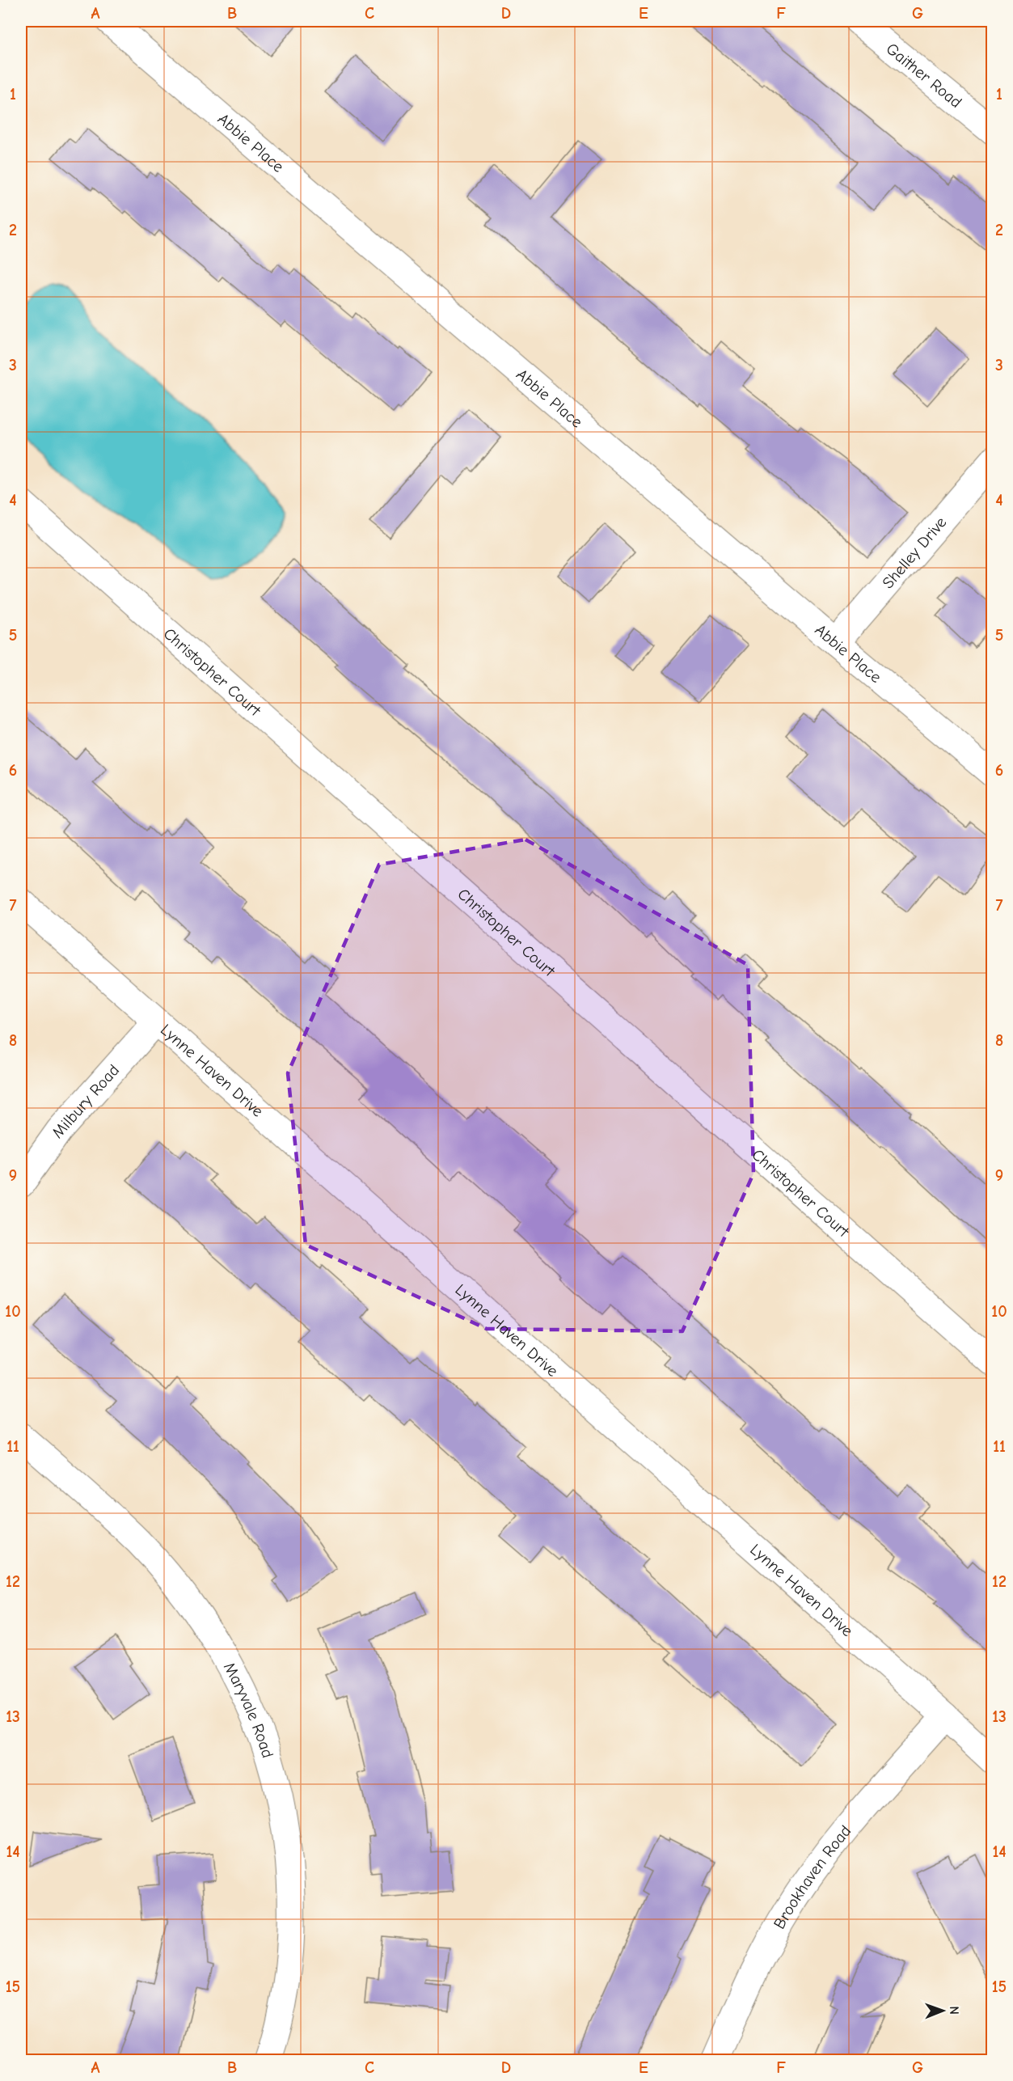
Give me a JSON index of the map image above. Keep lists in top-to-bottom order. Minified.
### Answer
{"streets":{"street":["Gaither Road","Abbie Place","Shelley Drive","Christopher Court","Lynne Haven Drive","Milbury Road","Maryvale Road","Brookhaven Road"]},"crossings":[["Abbie Place","Shelley Drive"],["Lynne Haven Drive","Milbury Road"],["Lynne Haven Drive","Brookhaven Road"]],"north":"right","grid":{"columns":["A","B","C","D","E","F","G"],"rows":["1","2","3","4","5","6","7","8","9","10","11","12","13","14","15"]}}
